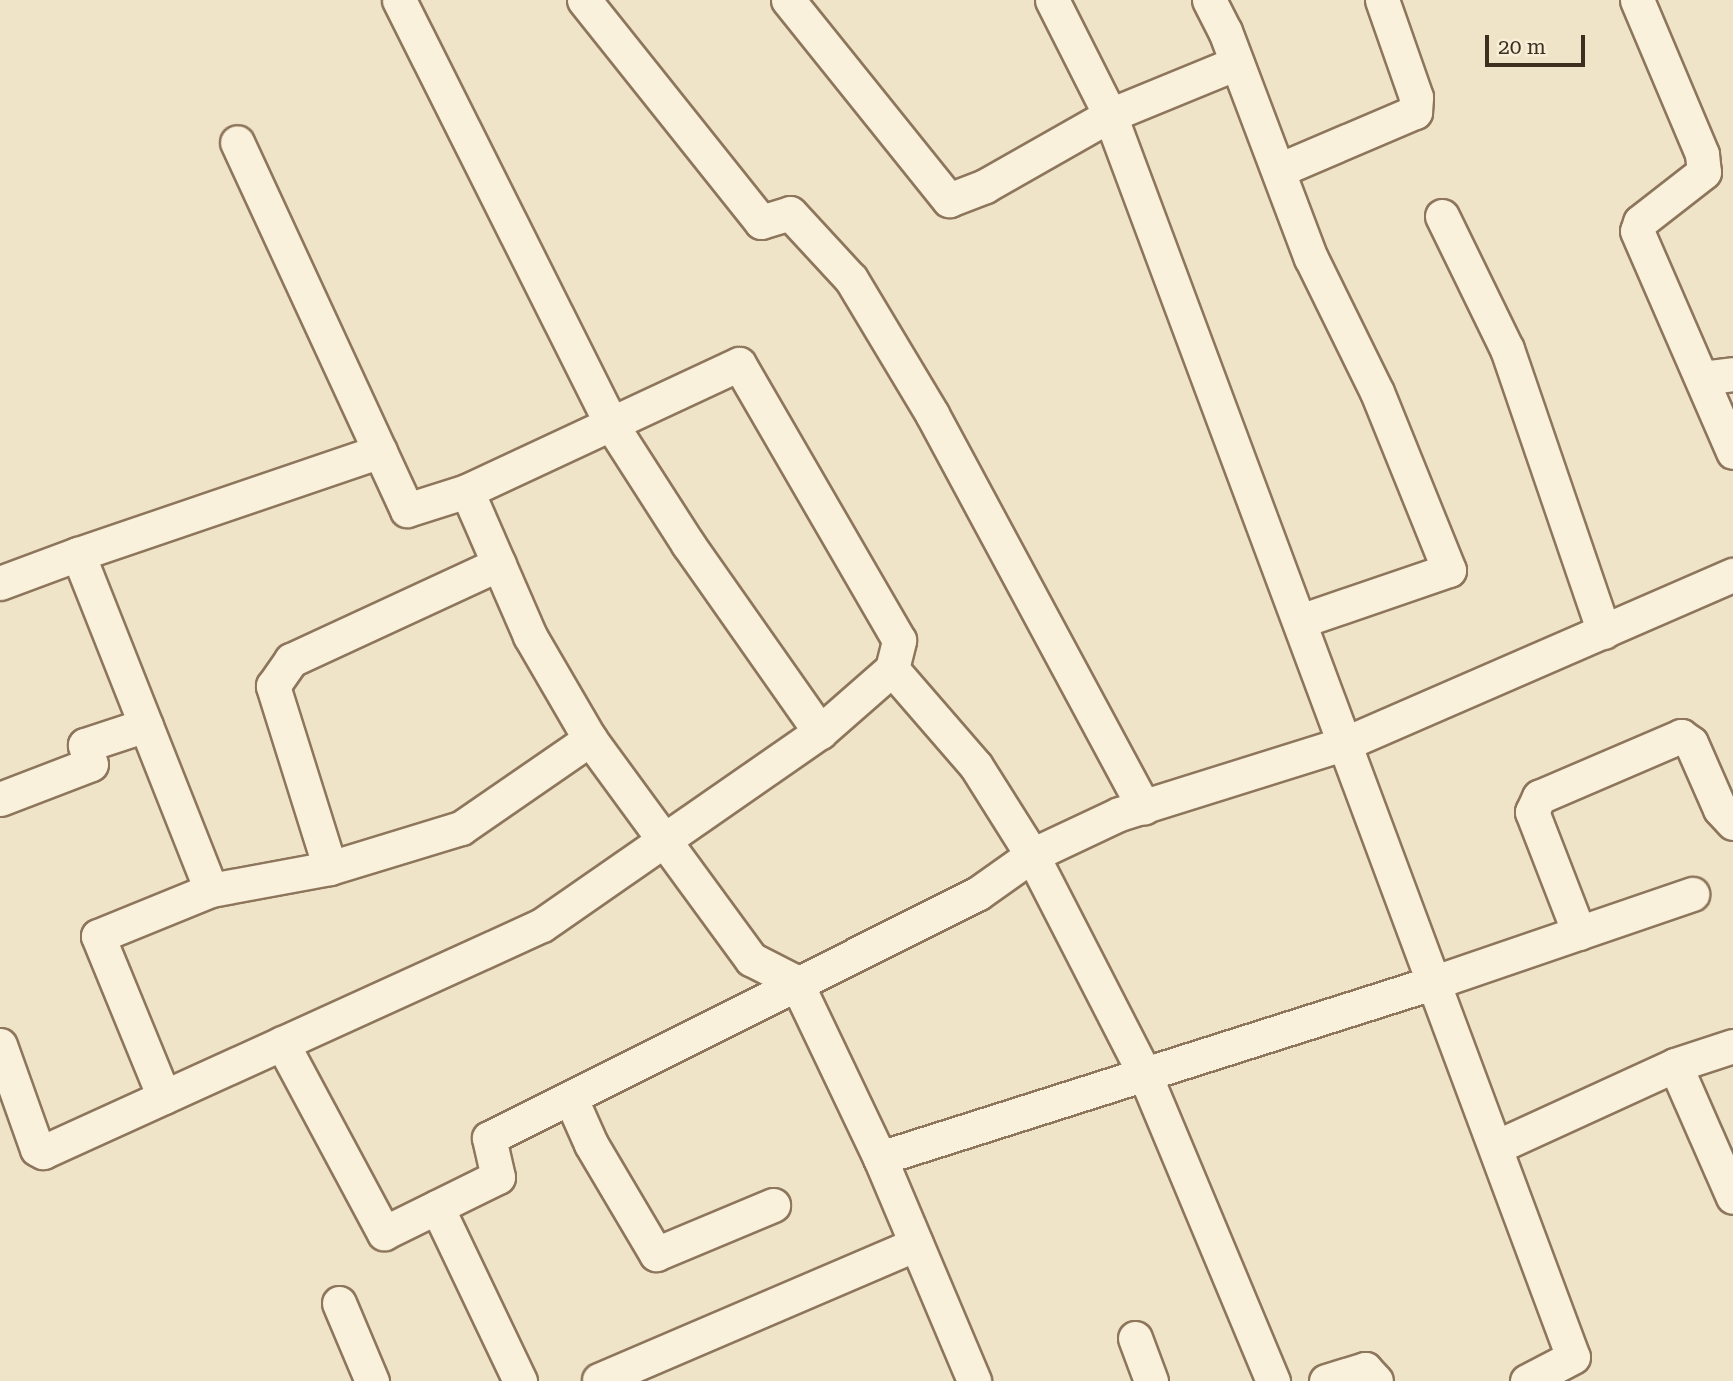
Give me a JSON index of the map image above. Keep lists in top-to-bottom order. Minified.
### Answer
{"scale_bar":"20 m"}
